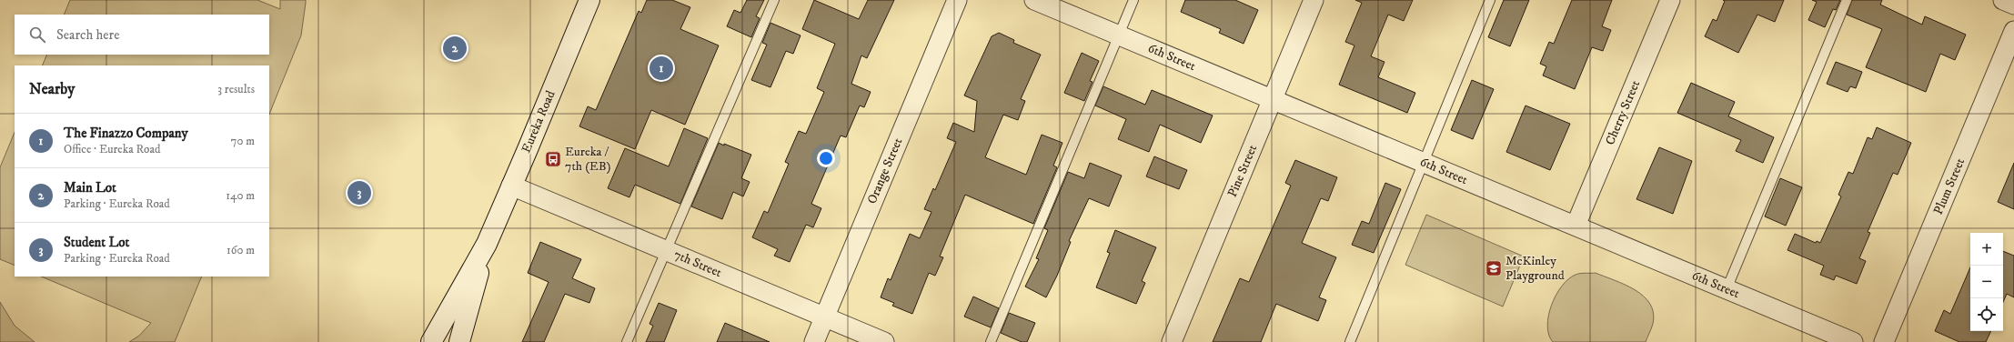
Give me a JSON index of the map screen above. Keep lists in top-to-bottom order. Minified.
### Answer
{"streets":{"main road":["Eureka Road"],"street":["6th Street","Cherry Street","Orange Street","Pine Street","Plum Street","7th Street"]},"crossings":[["6th Street","Cherry Street"],["6th Street","Pine Street"],["Eureka Road","7th Street"],["Orange Street","7th Street"]],"places":{"bus stop":["Eureka / 7th (EB)"],"school or university":["McKinley Playground"]},"page":{"search":"Search here","pins":["2","1","3"],"heading":["Nearby","3 results"],"list":[{"mark":"1","name":"The Finazzo Company","note":"Office · Eureka Road","value":"70 m"},{"mark":"2","name":"Main Lot","note":"Parking · Eureka Road","value":"140 m"},{"mark":"3","name":"Student Lot","note":"Parking · Eureka Road","value":"160 m"}],"map_buttons":["+","−"]}}
